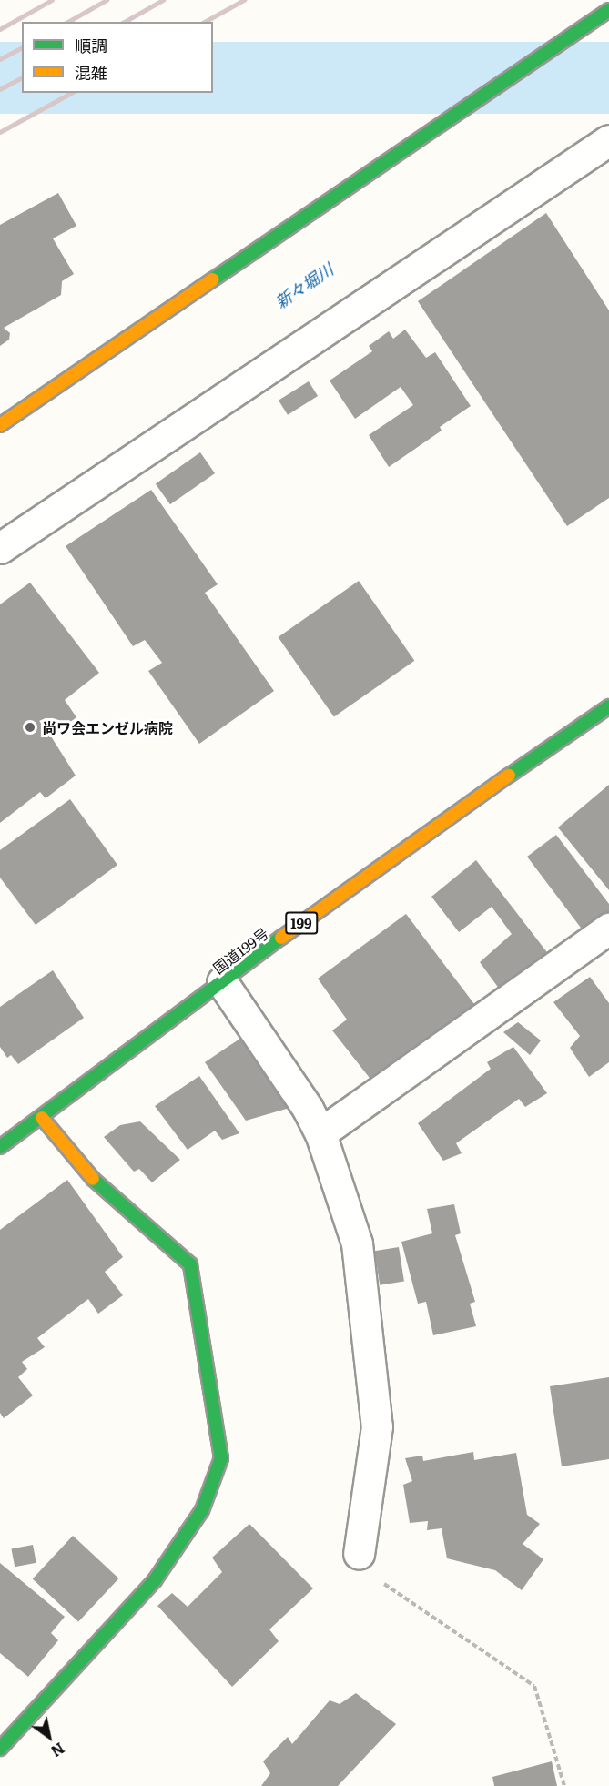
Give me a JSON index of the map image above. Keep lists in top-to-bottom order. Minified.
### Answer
{"streets":{"main road":["199","国道199号"]},"water":["新々堀川"],"places":["尚ワ会エンゼル病院"],"legend":["順調","混雑"],"north":"bottom right"}
